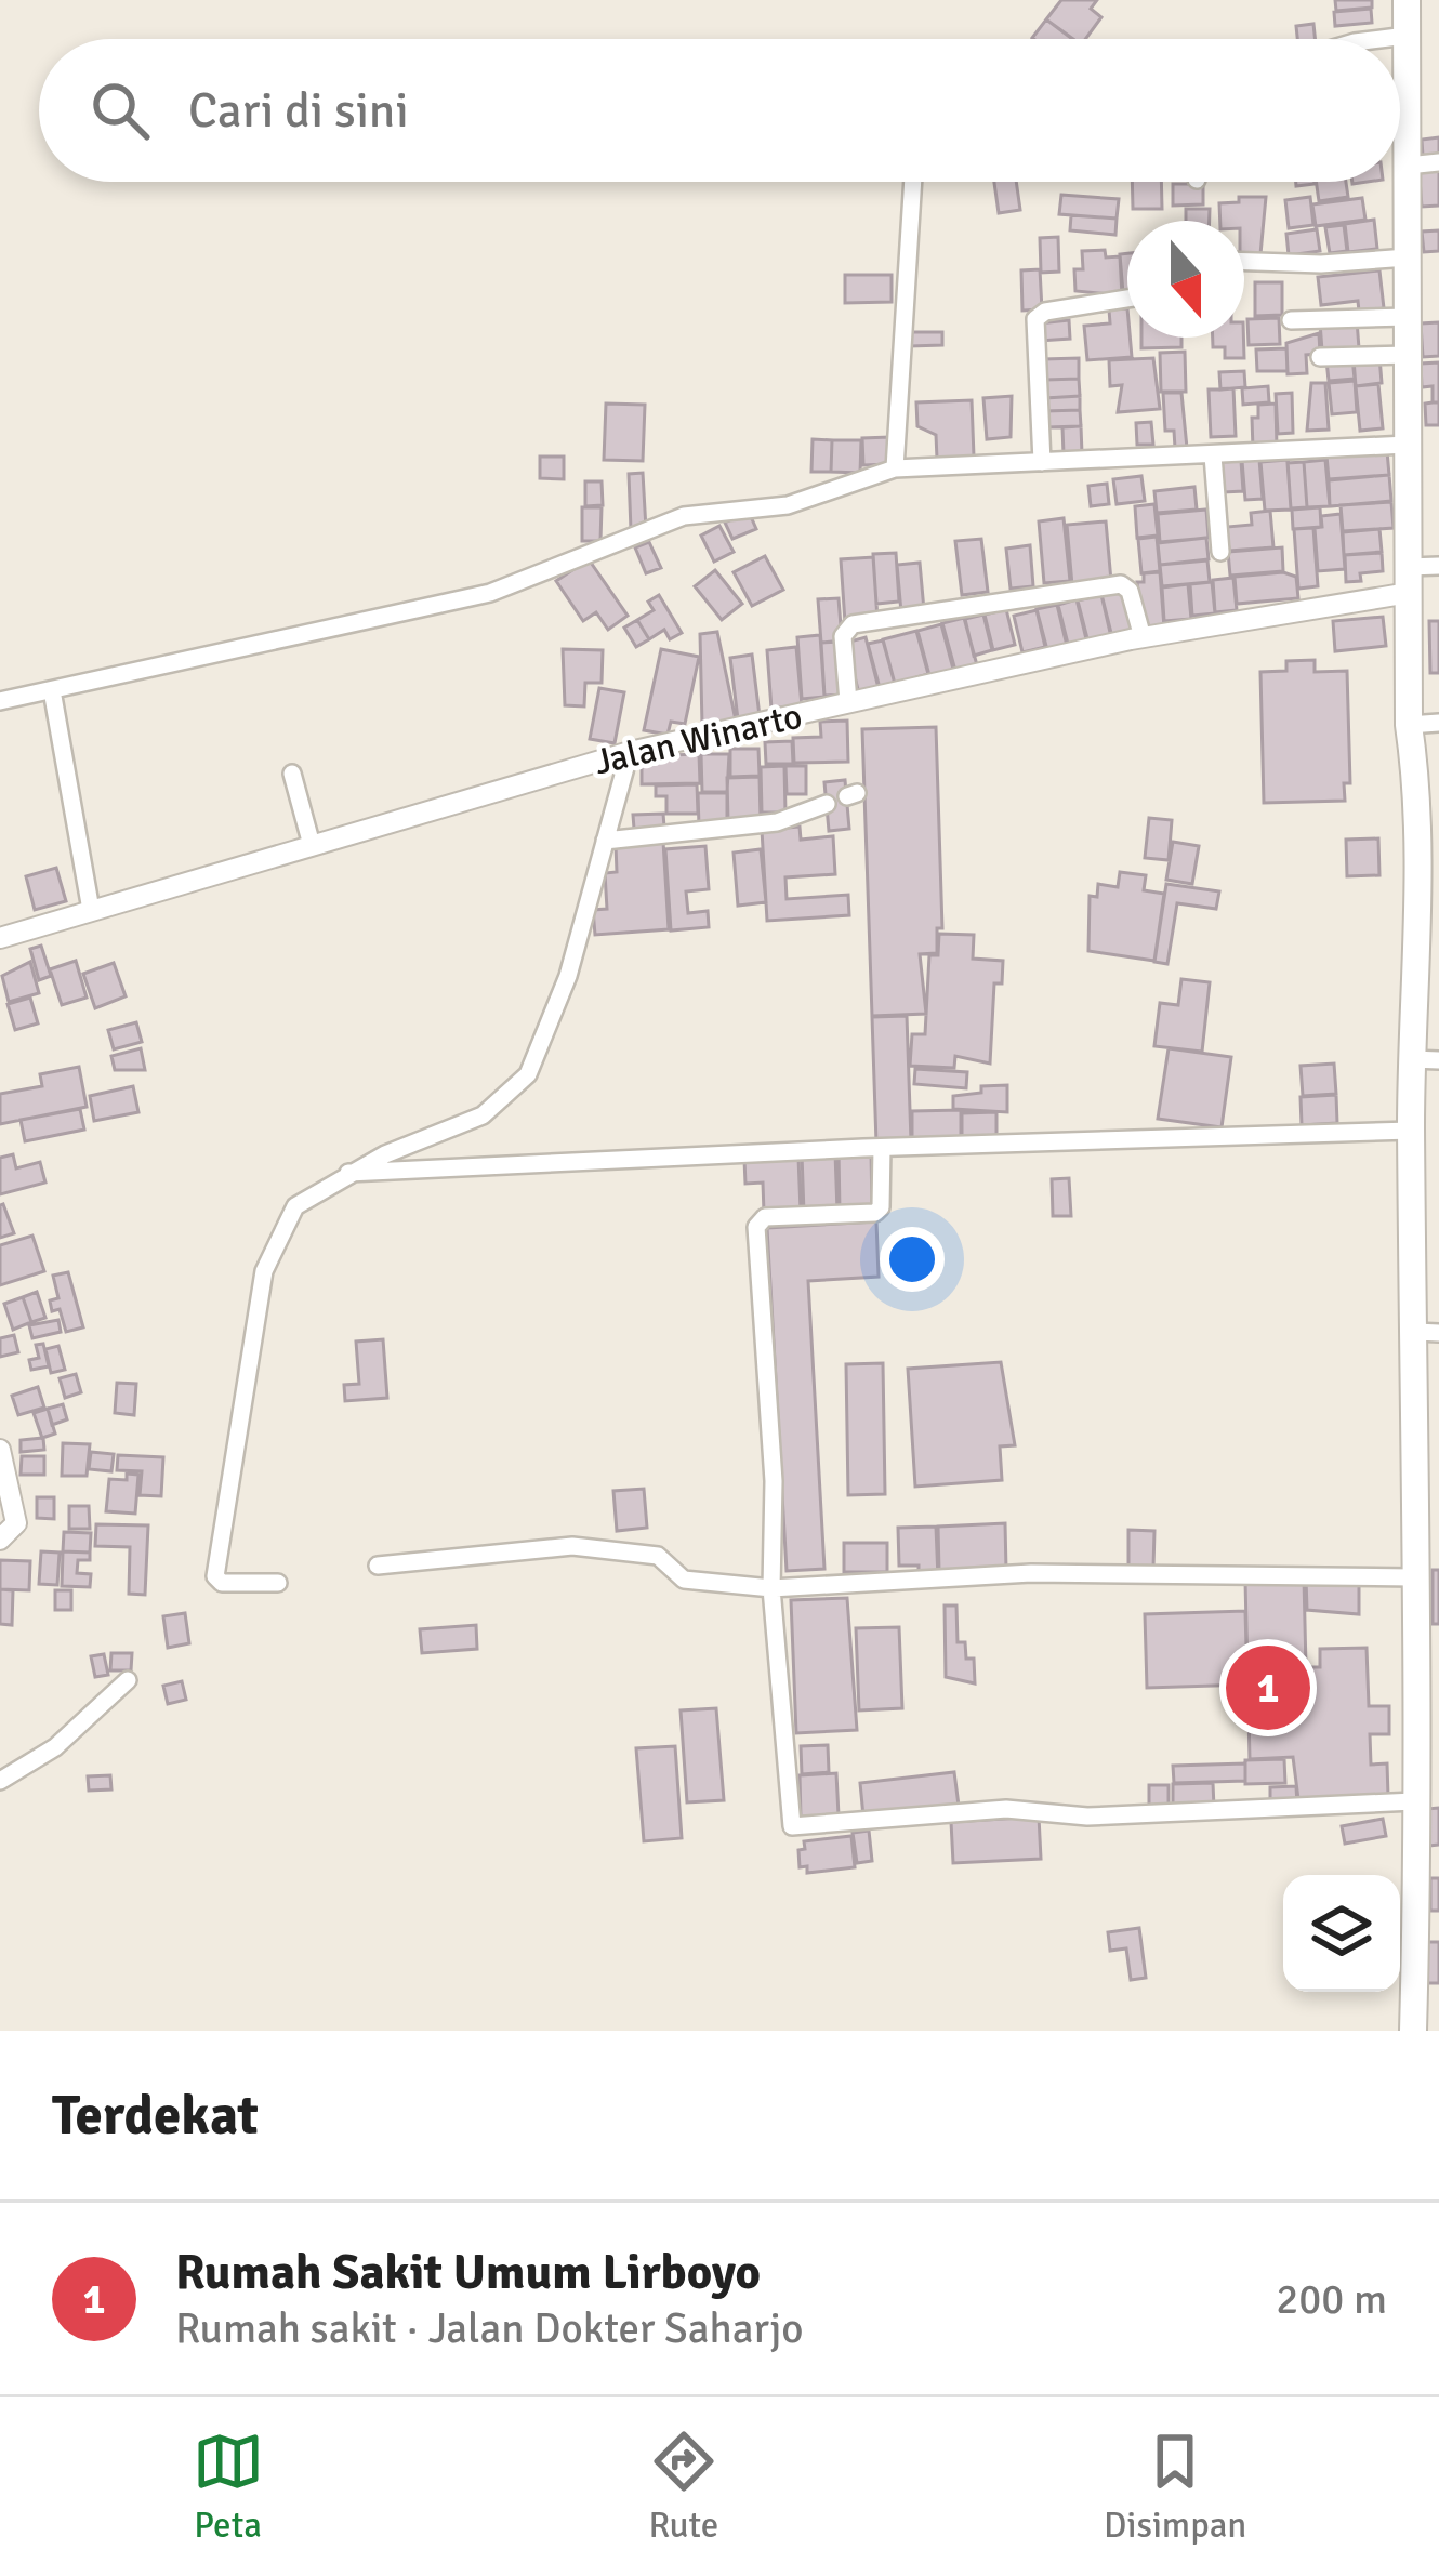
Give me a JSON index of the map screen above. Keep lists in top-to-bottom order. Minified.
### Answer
{"streets":{"street":["Jalan Winarto"]},"north":"bottom","page":{"search":"Cari di sini","pins":"1","heading":"Terdekat","list":[{"mark":"1","name":"Rumah Sakit Umum Lirboyo","note":"Rumah sakit · Jalan Dokter Saharjo","value":"200 m"}],"nav":["Peta","Rute","Disimpan"]}}
